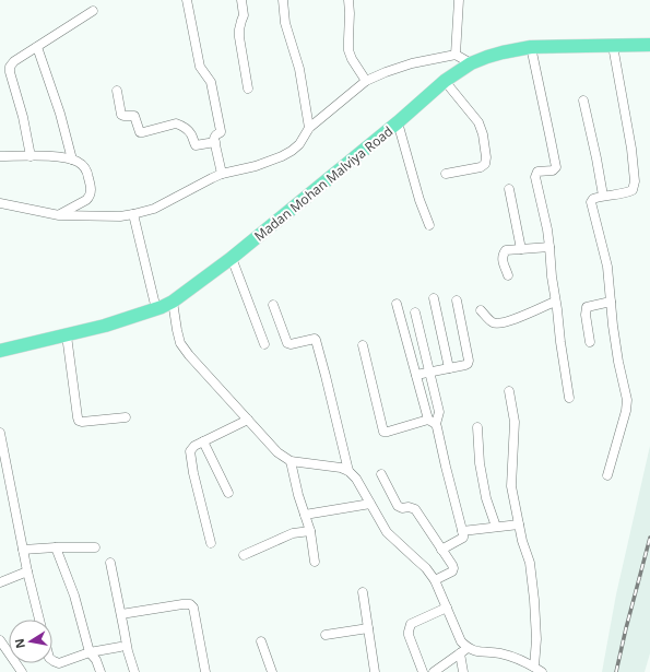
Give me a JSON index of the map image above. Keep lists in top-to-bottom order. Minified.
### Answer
{"streets":{"highway":["Madan Mohan Malviya Road"]},"north":"left"}
